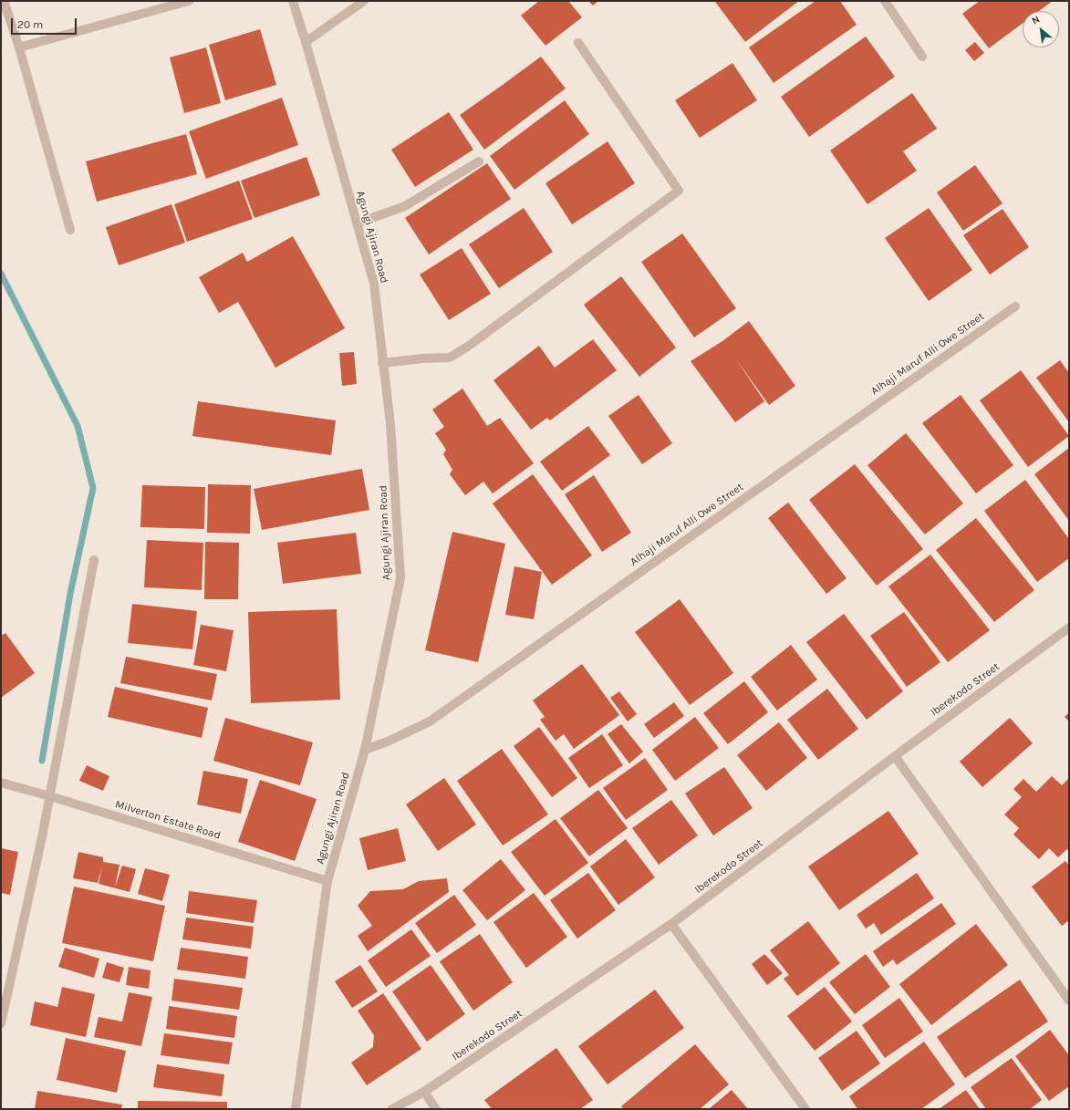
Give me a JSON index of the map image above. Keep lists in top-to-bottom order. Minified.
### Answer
{"streets":{"street":["Agungi Ajiran Road","Alhaji Maruf Alli Owe Street","Iberekodo Street","Milverton Estate Road"]},"crossings":[["Agungi Ajiran Road","Alhaji Maruf Alli Owe Street"],["Agungi Ajiran Road","Milverton Estate Road"]],"scale_bar":"20 m","north":"top left"}
